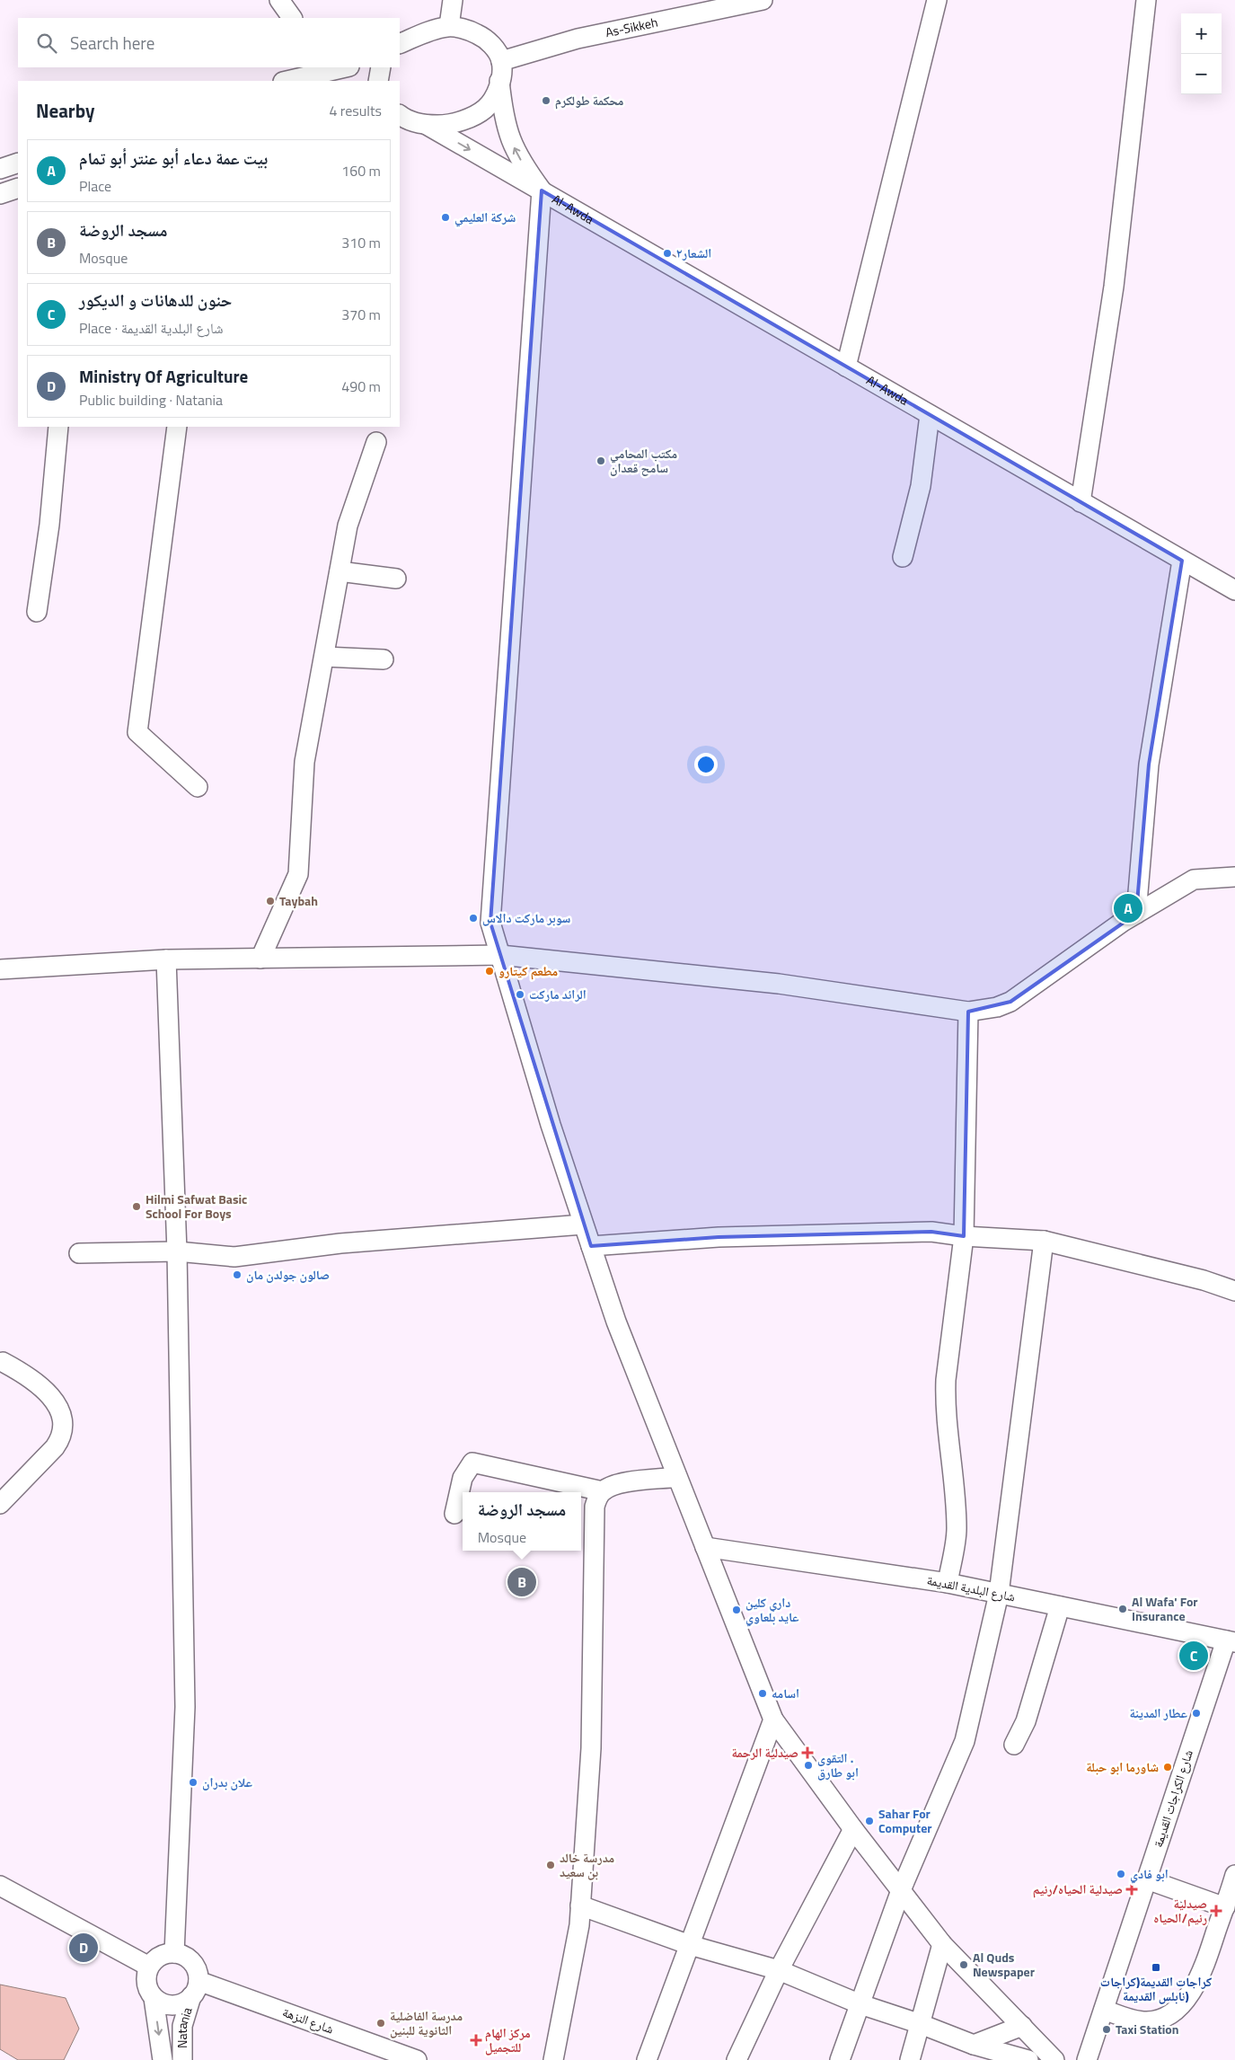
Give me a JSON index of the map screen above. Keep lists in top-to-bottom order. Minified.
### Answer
{"streets":{"street":["As-Sikkeh","Al-Awda","شارع البلدية القديمة","شارع الكراجات القديمة","شارع النزهة","Natania"]},"crossings":[["شارع البلدية القديمة","شارع الكراجات القديمة"],["شارع النزهة","Natania"]],"places":{"other":["محكمة طولكرم","شركة العليمي","الشعار٢","مكتب المحامي سامح قعدان","Taybah","سوبر ماركت دالاس","مطعم كيتارو","الرائد ماركت","Hilmi Safwat Basic School For Boys","صالون جولدن مان","Al Wafa' For Insurance","داري كلين عايد بلعاوي","اسامه","عطار المدينة","التقوى . ابو طارق","شاورما ابو حبلة","علان بدران","Sahar For Computer","مدرسة خالد بن سعيد","ابو فادي","Al Quds Newspaper","مدرسة الفاضلية الثانوية للبنين","Taxi Station"],"health":["صيدلية الرحمة","صيدلية الحياه/رنيم","صيدلية رنيم/الحياه","مركز الهام للتجميل"],"transit":["كراجات القديمة(كراجات نابلس القديمة)"]},"page":{"map_buttons":["+","−"],"search":"Search here","heading":["Nearby","4 results"],"list":[{"mark":"A","name":"بيت عمة دعاء أبو عنتر أبو تمام","note":"Place","value":"160 m"},{"mark":"B","name":"مسجد الروضة","note":"Mosque","value":"310 m"},{"mark":"C","name":"حنون للدهانات و الديكور","note":"Place · شارع البلدية القديمة","value":"370 m"},{"mark":"D","name":"Ministry Of Agriculture","note":"Public building · Natania","value":"490 m"}],"pins":["A","B","C","D"],"popup":["مسجد الروضة","Mosque"]}}
